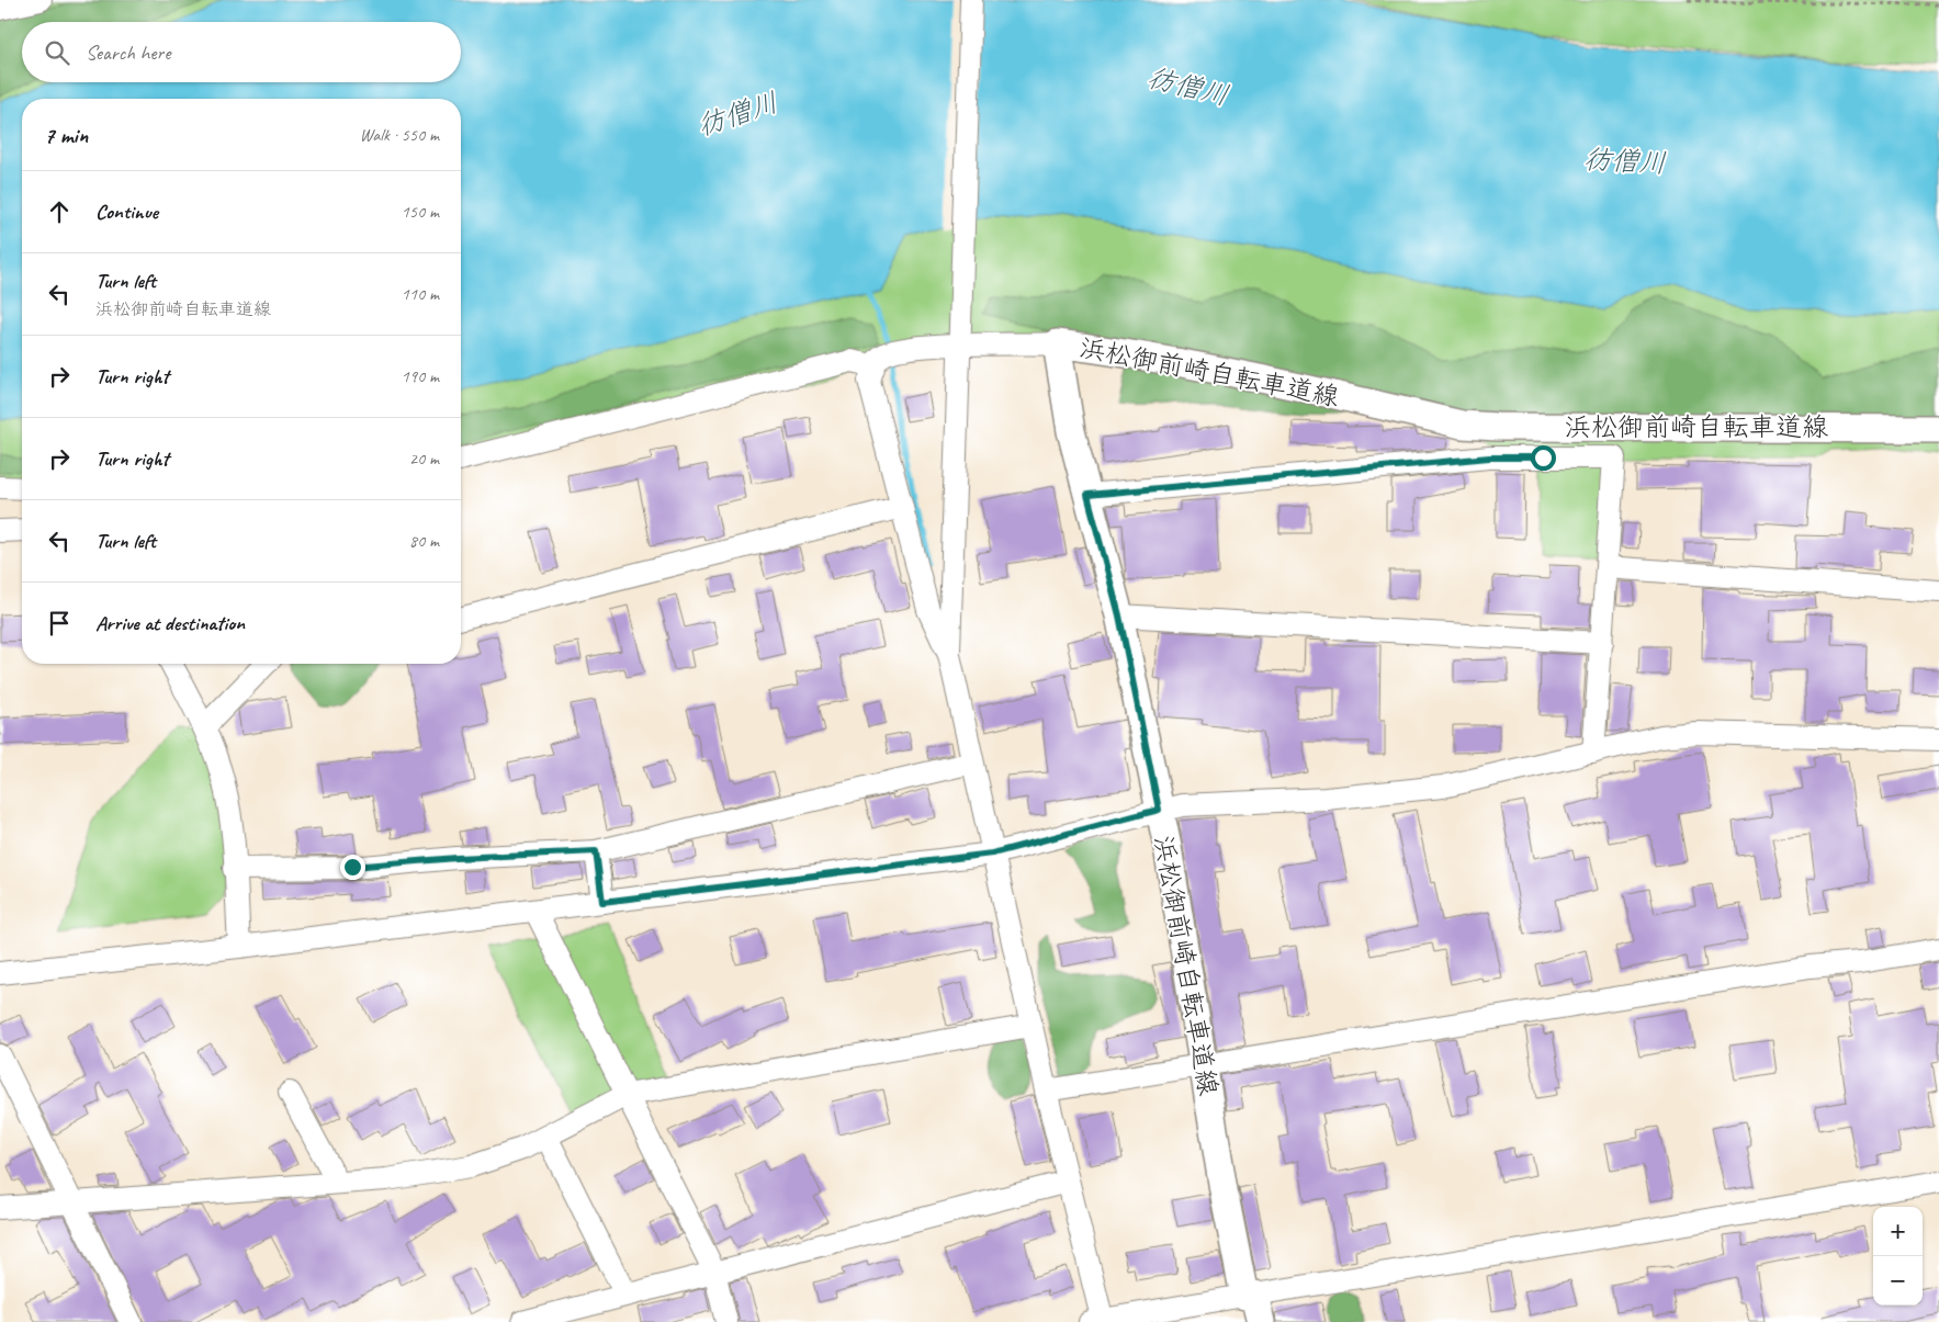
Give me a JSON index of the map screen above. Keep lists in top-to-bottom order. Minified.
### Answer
{"streets":{"main road":["浜松御前崎自転車道線"]},"water":["彷僧川"],"page":{"search":"Search here","heading":["7 min","Walk · 550 m"],"list":[["Continue","150 m"],["Turn left","浜松御前崎自転車道線","110 m"],["Turn right","190 m"],["Turn right","20 m"],["Turn left","80 m"],"Arrive at destination"],"map_buttons":["+","−"]}}
